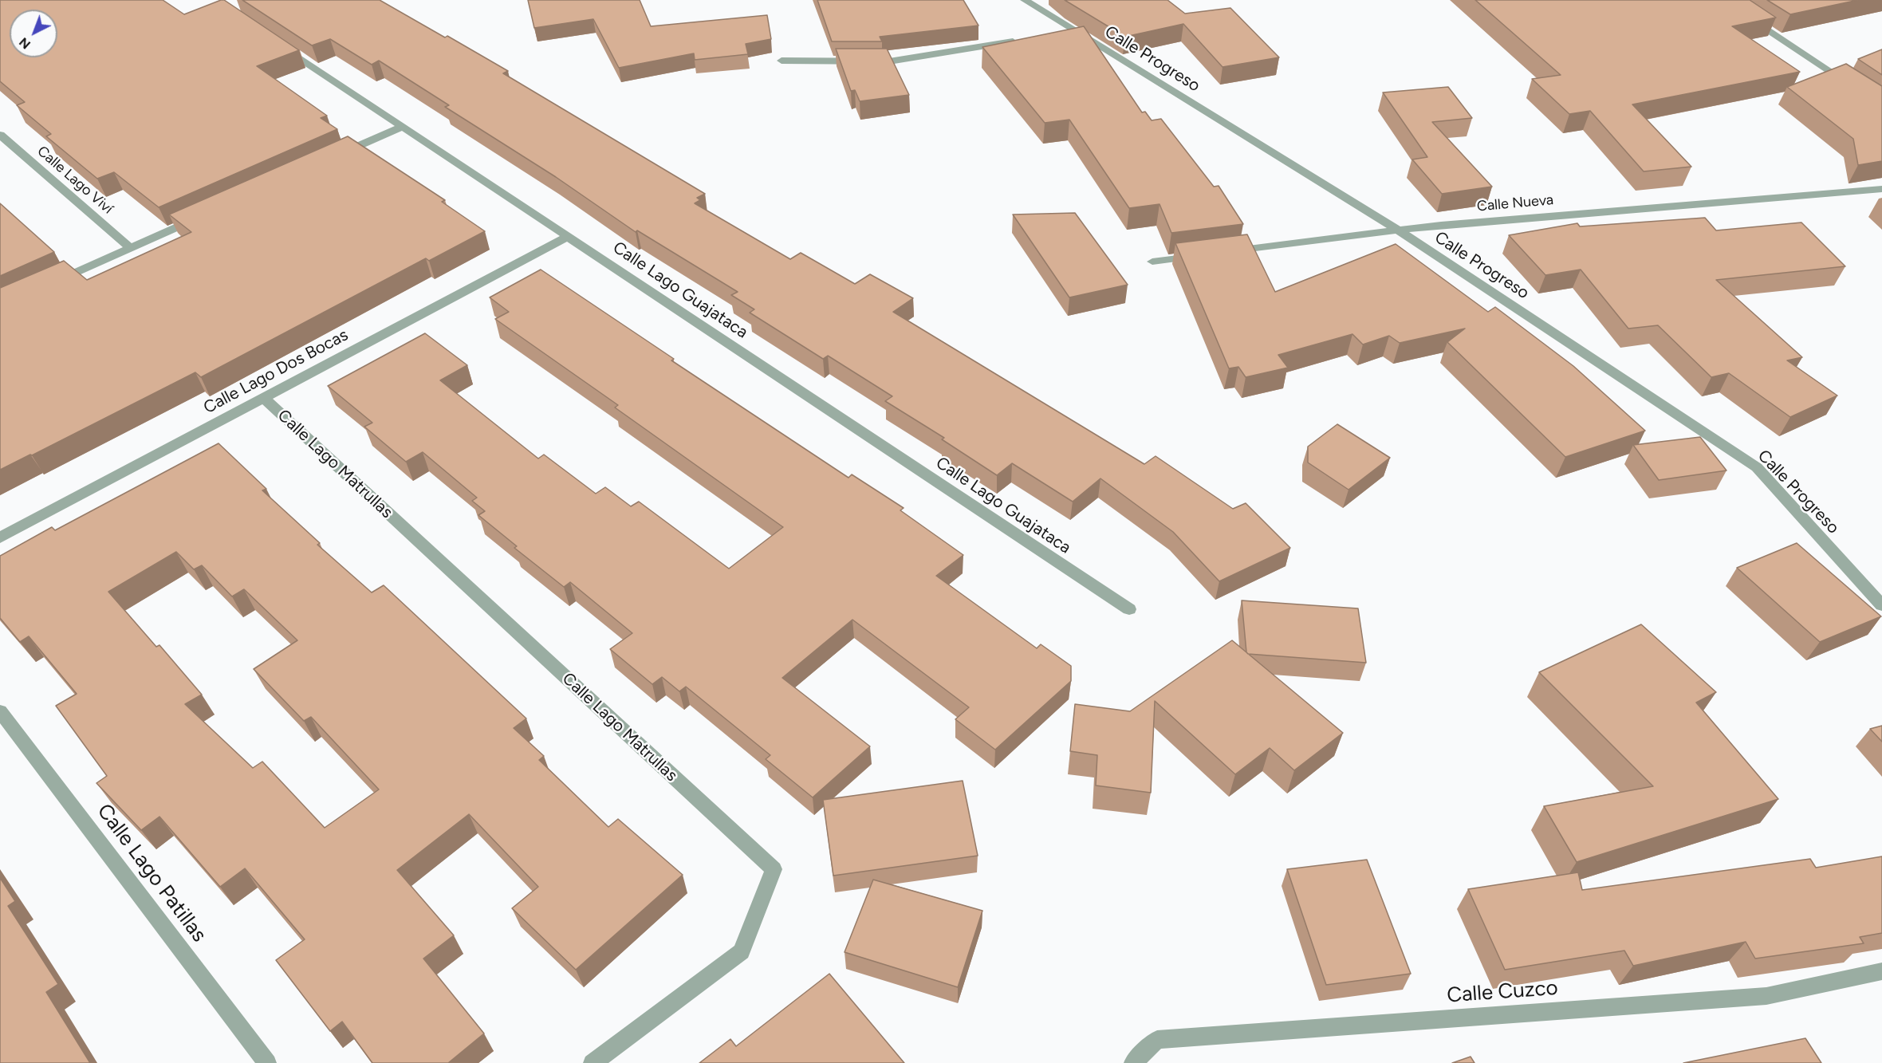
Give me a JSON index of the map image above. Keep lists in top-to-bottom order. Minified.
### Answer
{"streets":{"street":["Calle Progreso","Calle Lago Viví","Calle Nueva","Calle Lago Guajataca","Calle Lago Dos Bocas","Calle Lago Matrullas","Calle Lago Patillas","Calle Cuzco"]},"crossings":[["Calle Progreso","Calle Nueva"],["Calle Lago Guajataca","Calle Lago Dos Bocas"],["Calle Lago Dos Bocas","Calle Lago Matrullas"]],"north":"bottom left"}
